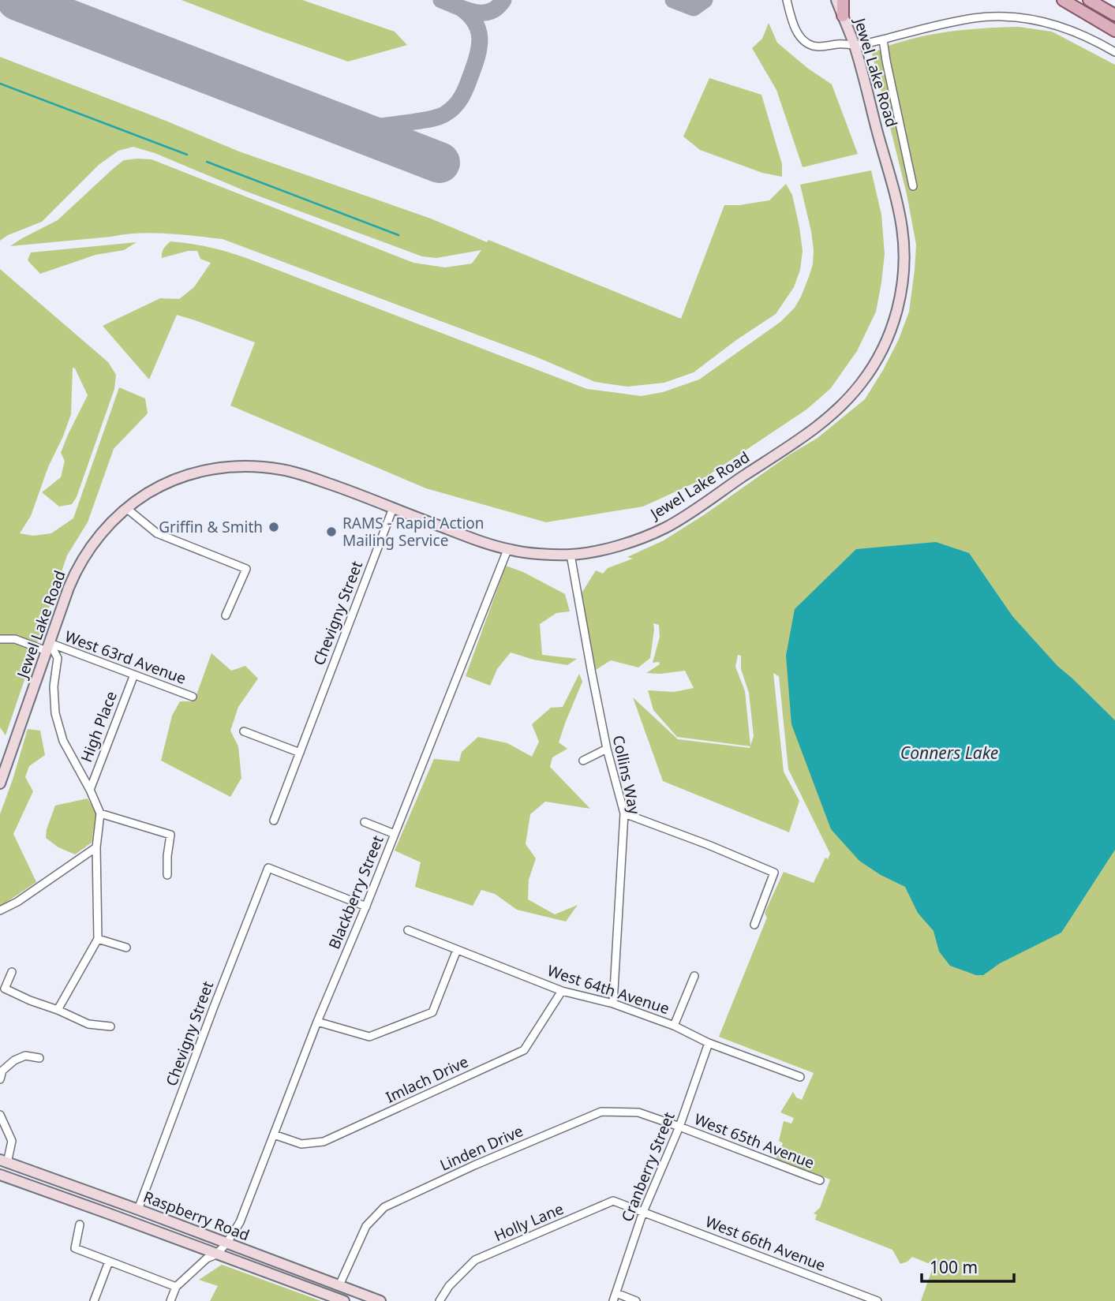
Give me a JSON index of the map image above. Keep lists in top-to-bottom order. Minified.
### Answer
{"streets":{"main road":["Jewel Lake Road","Raspberry Road"],"street":["Chevigny Street","West 63rd Avenue","High Place","Collins Way","Blackberry Street","West 64th Avenue","Imlach Drive","West 65th Avenue","Linden Drive","Cranberry Street","Holly Lane","West 66th Avenue"]},"crossings":[["Jewel Lake Road","Chevigny Street"],["Jewel Lake Road","West 63rd Avenue"],["Jewel Lake Road","Collins Way"],["Jewel Lake Road","Blackberry Street"],["Chevigny Street","Blackberry Street"],["Chevigny Street","Raspberry Road"],["West 63rd Avenue","High Place"],["Collins Way","West 64th Avenue"],["Blackberry Street","Imlach Drive"],["Blackberry Street","Raspberry Road"],["West 64th Avenue","Imlach Drive"],["West 64th Avenue","Cranberry Street"],["West 65th Avenue","Linden Drive"],["West 65th Avenue","Cranberry Street"],["Linden Drive","Cranberry Street"],["Linden Drive","Raspberry Road"],["Cranberry Street","Holly Lane"],["Cranberry Street","West 66th Avenue"],["Holly Lane","West 66th Avenue"]],"water":["Conners Lake"],"places":["Griffin & Smith","RAMS - Rapid Action Mailing Service"],"scale_bar":"100 m"}
